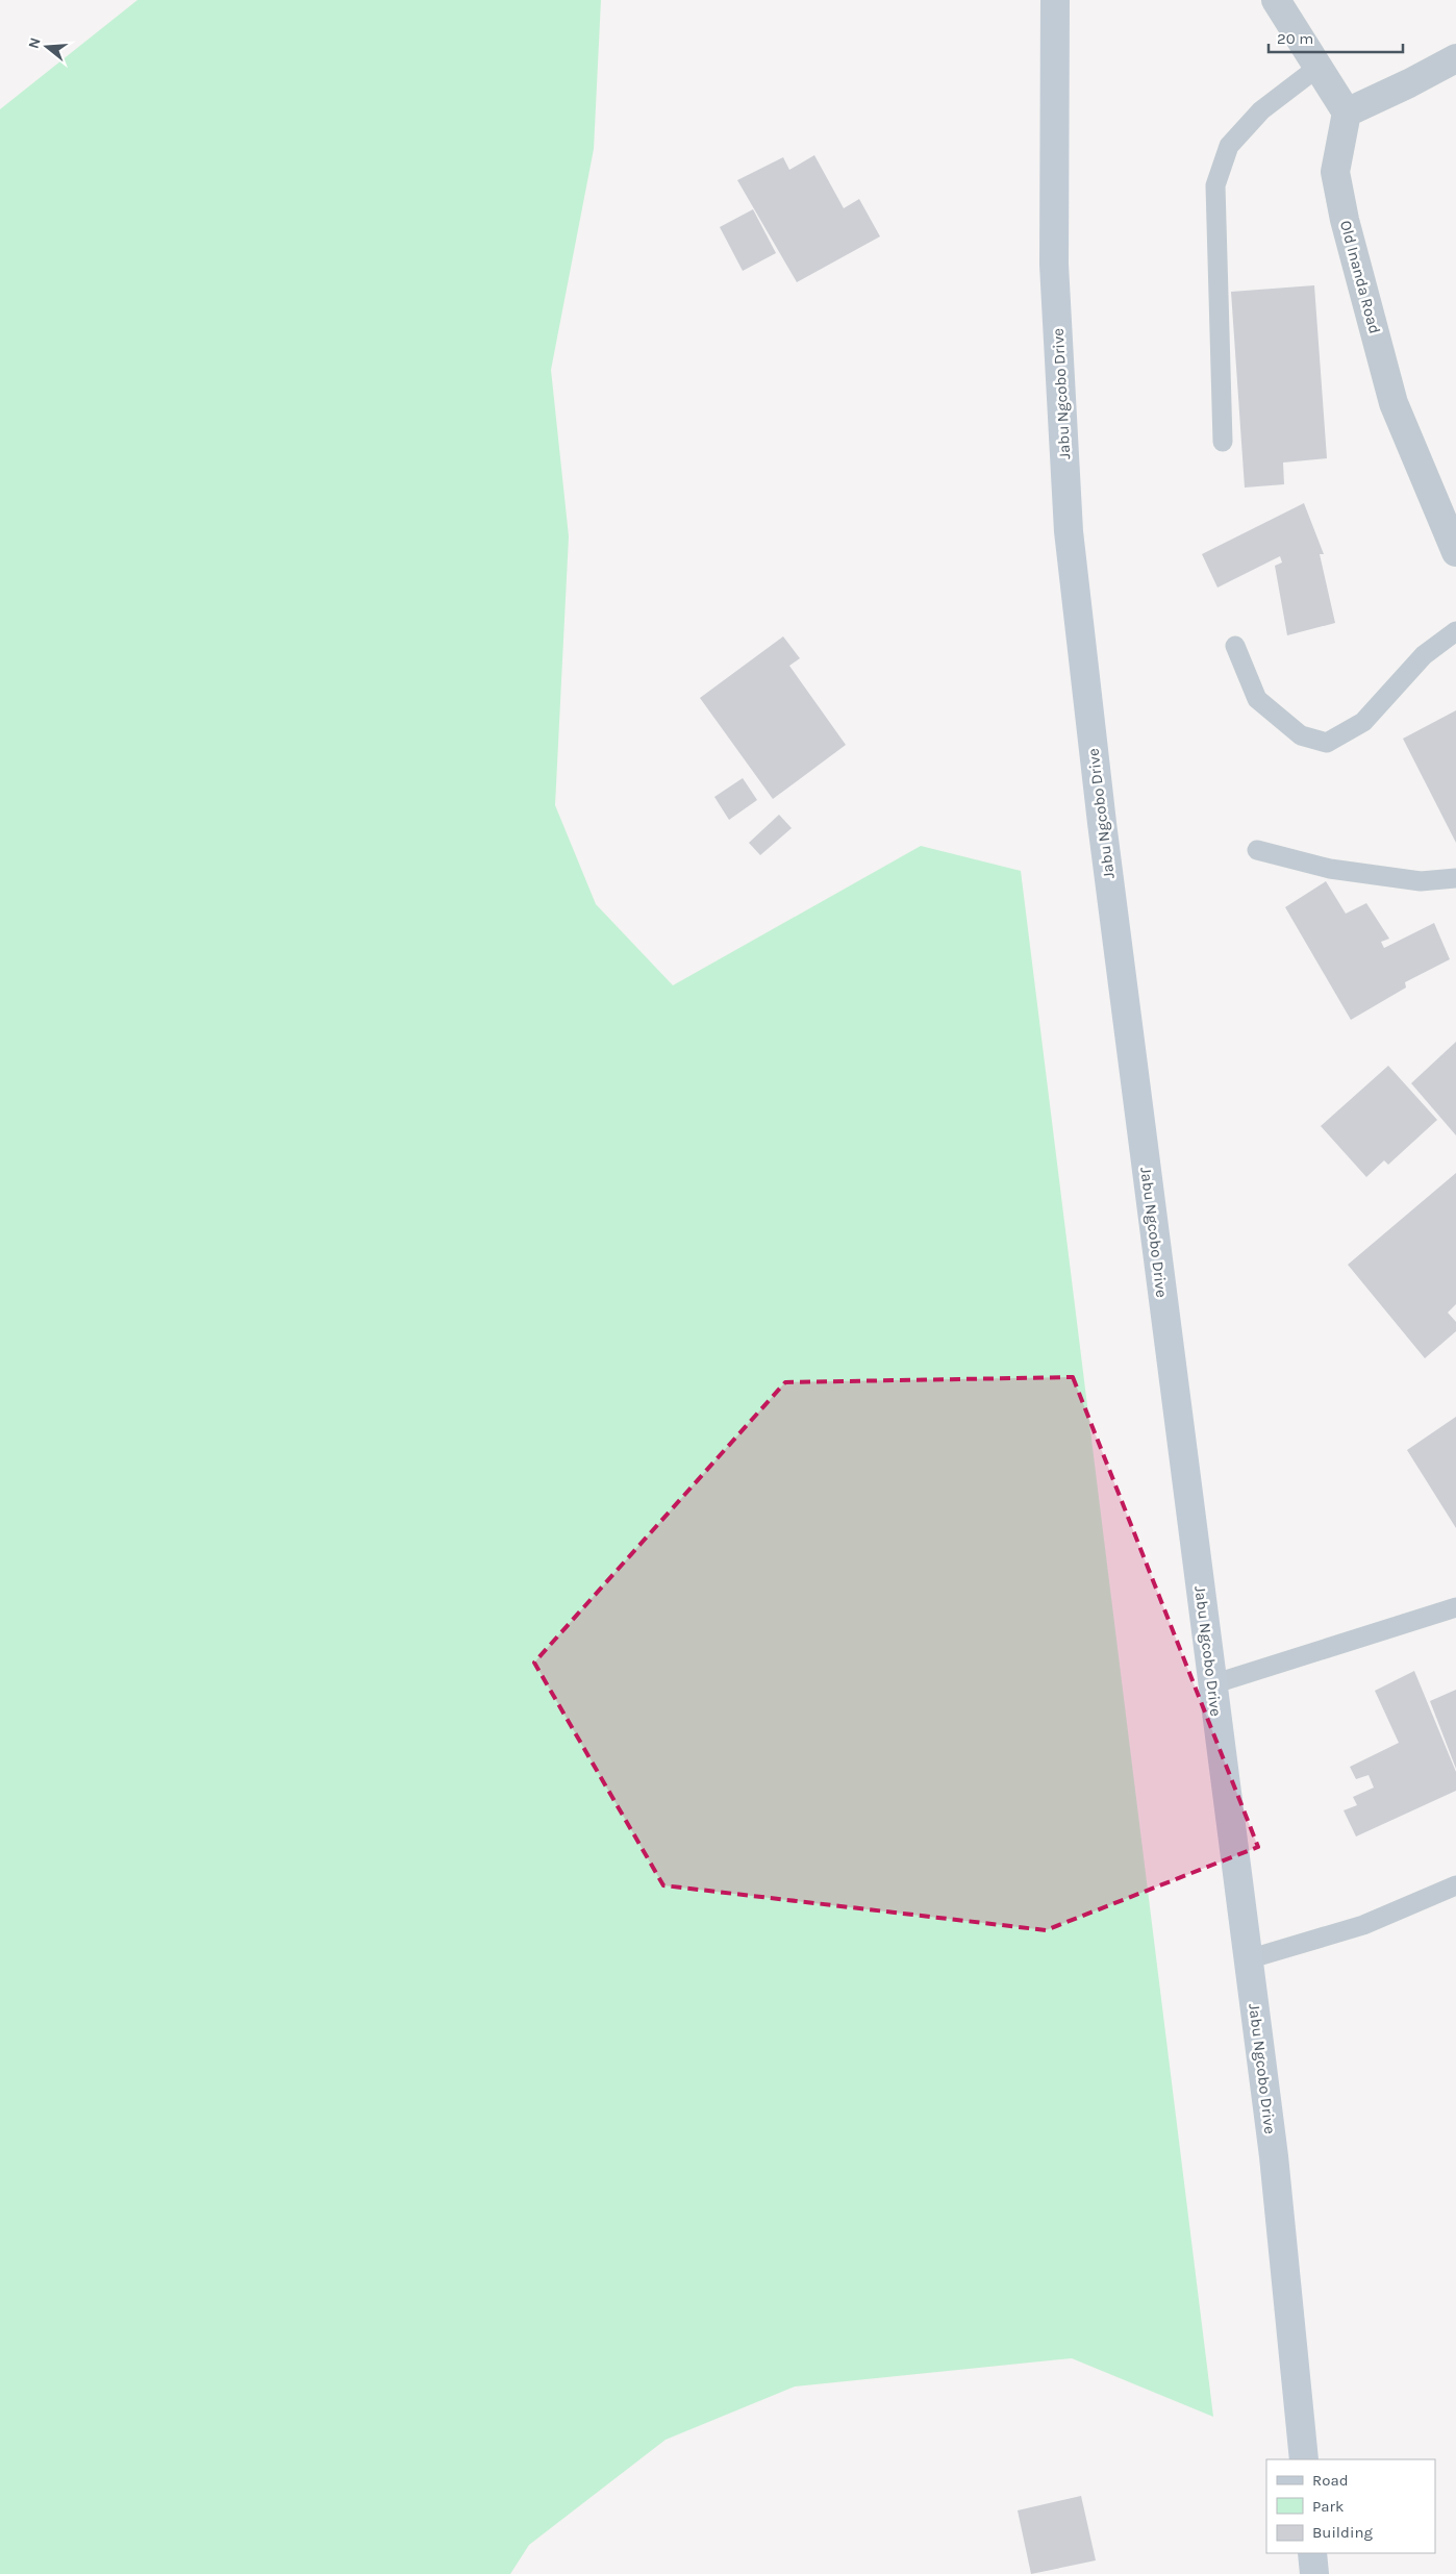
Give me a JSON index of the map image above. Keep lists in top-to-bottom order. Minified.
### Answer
{"streets":{"main road":["Jabu Ngcobo Drive"],"street":["Old Inanda Road"]},"legend":["Road","Park","Building"],"scale_bar":"20 m","north":"left"}
